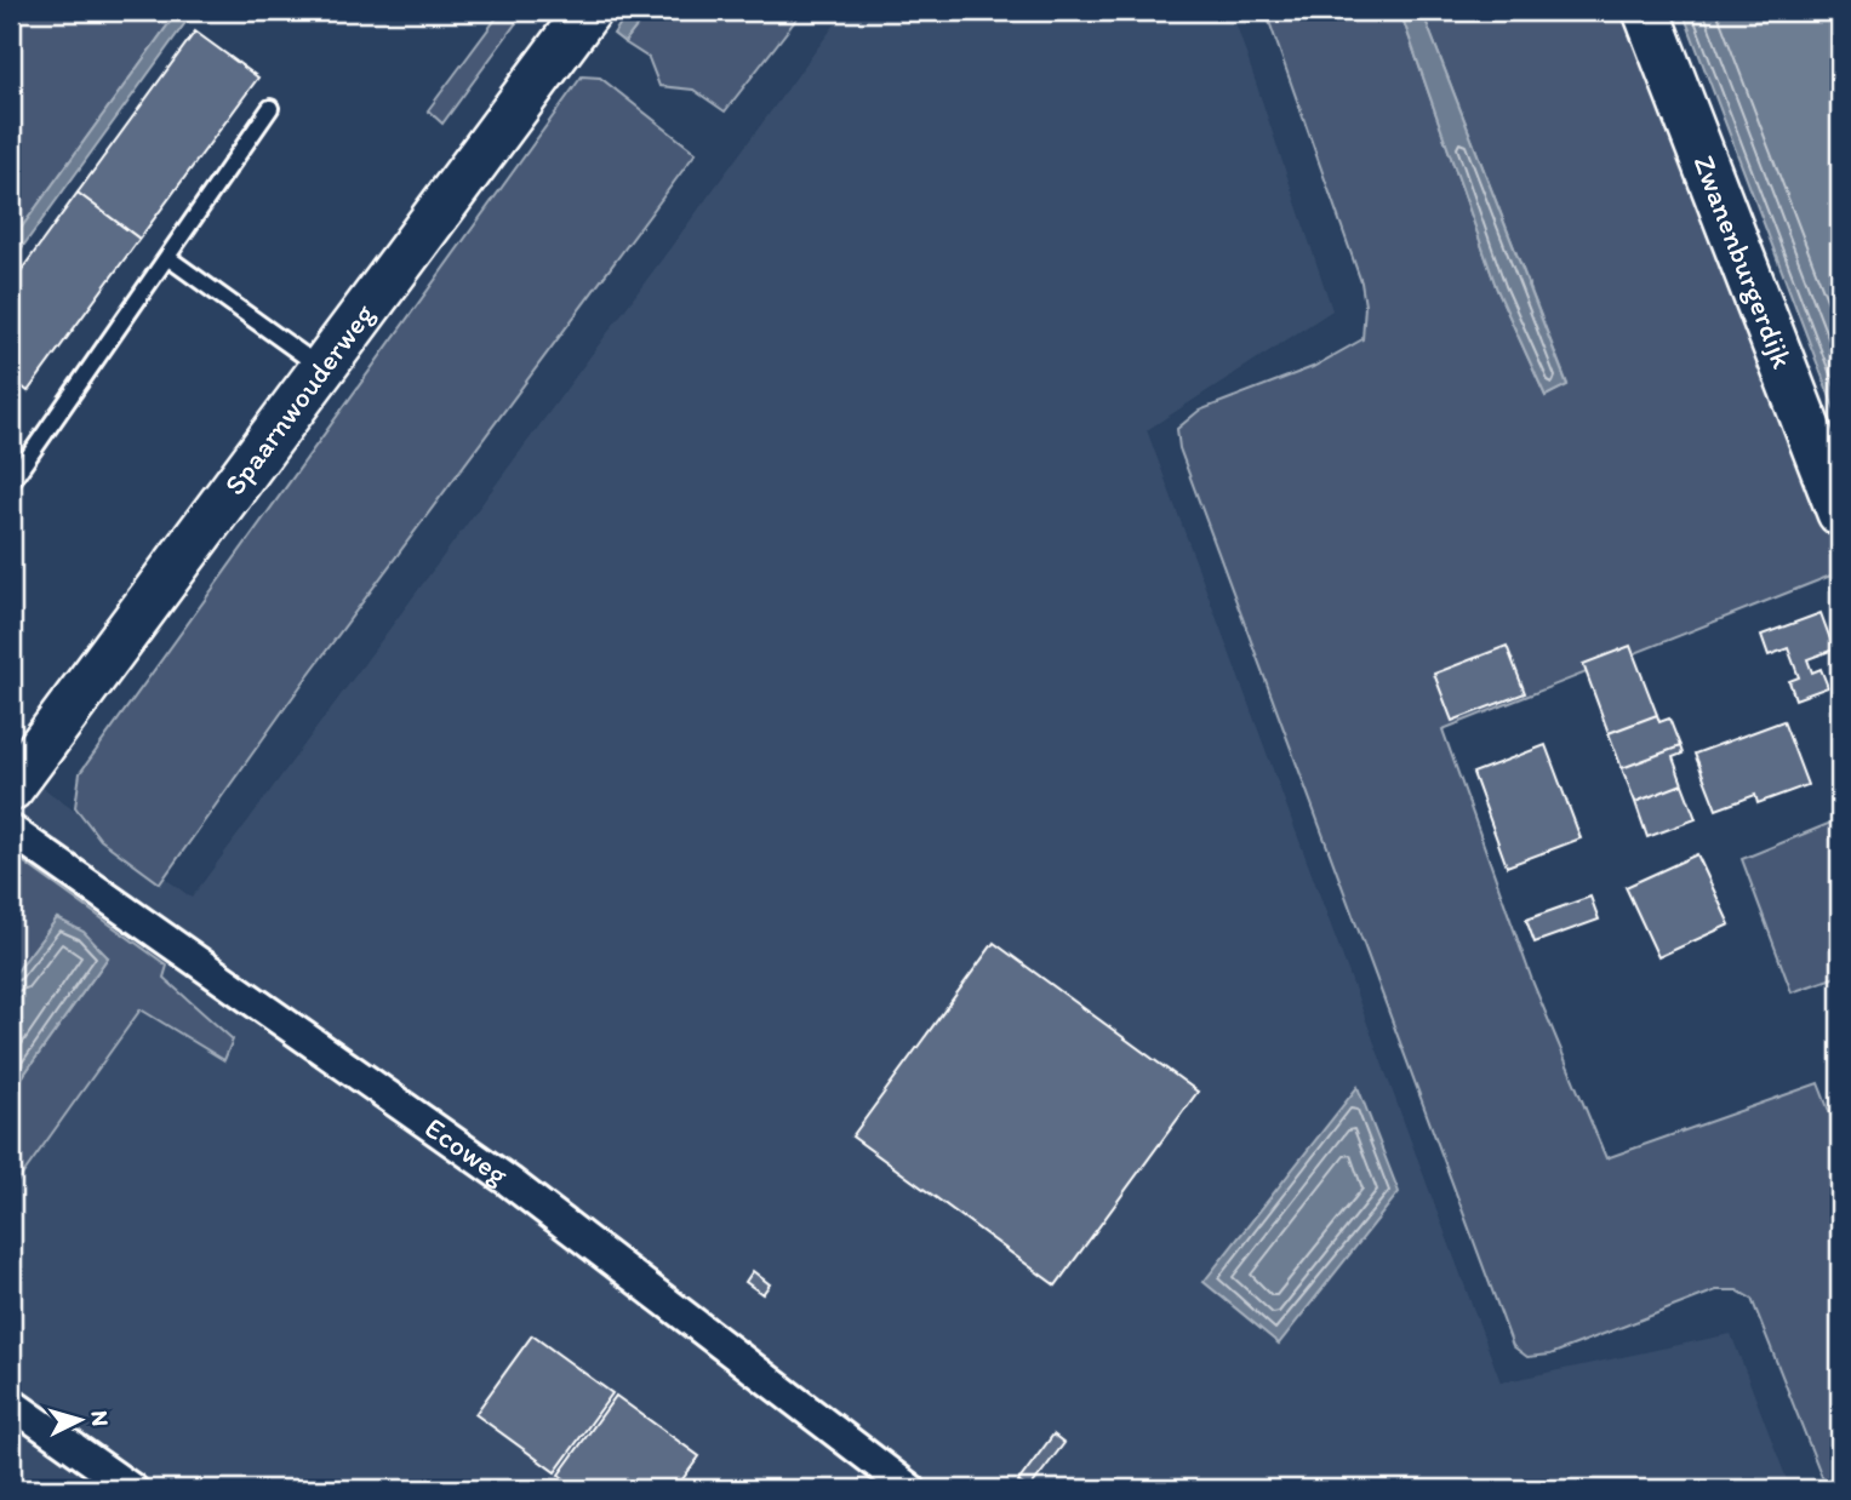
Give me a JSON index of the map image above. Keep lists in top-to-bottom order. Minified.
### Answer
{"streets":{"street":["Zwanenburgerdijk","Spaarnwouderweg","Ecoweg"]},"north":"right"}
